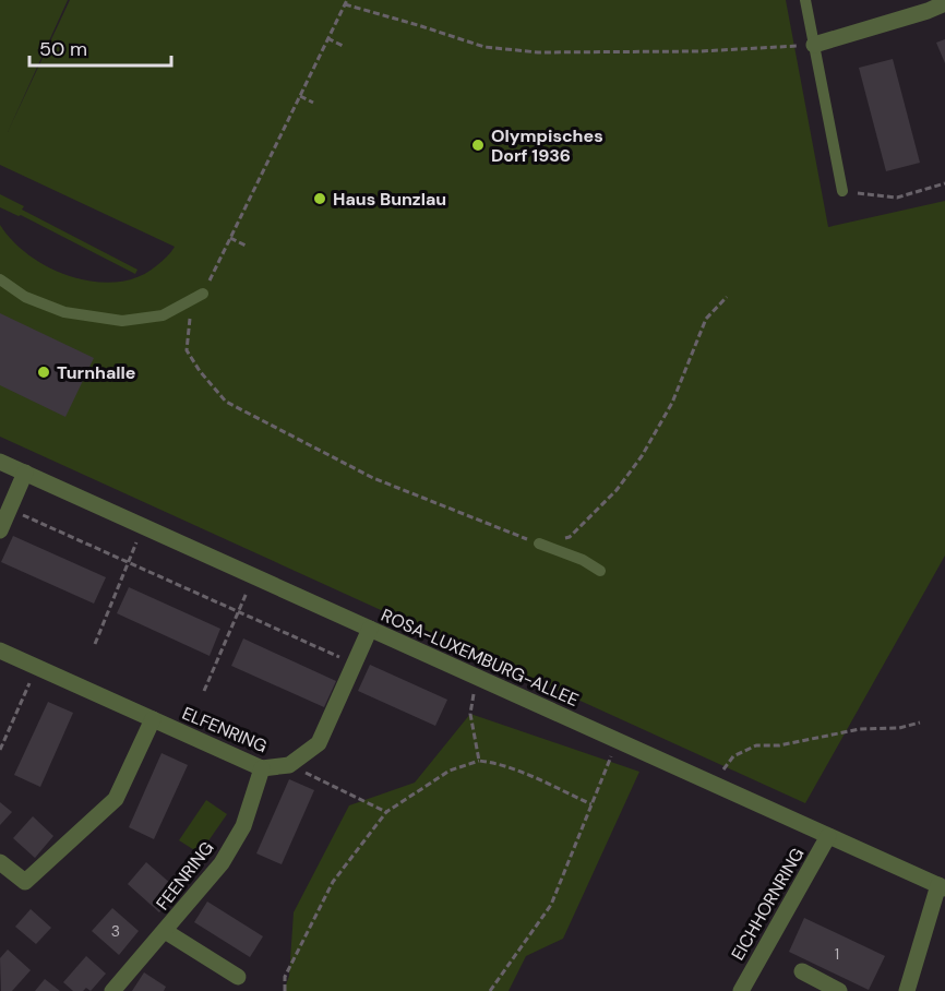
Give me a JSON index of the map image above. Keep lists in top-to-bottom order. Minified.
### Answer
{"streets":{"street":["ROSA-LUXEMBURG-ALLEE","ELFENRING","FEENRING","EICHHORNRING"]},"crossings":[["ROSA-LUXEMBURG-ALLEE","EICHHORNRING"],["ELFENRING","FEENRING"]],"places":["Olympisches Dorf 1936","Haus Bunzlau","Turnhalle"],"house_numbers":["3","1"],"scale_bar":"50 m"}
